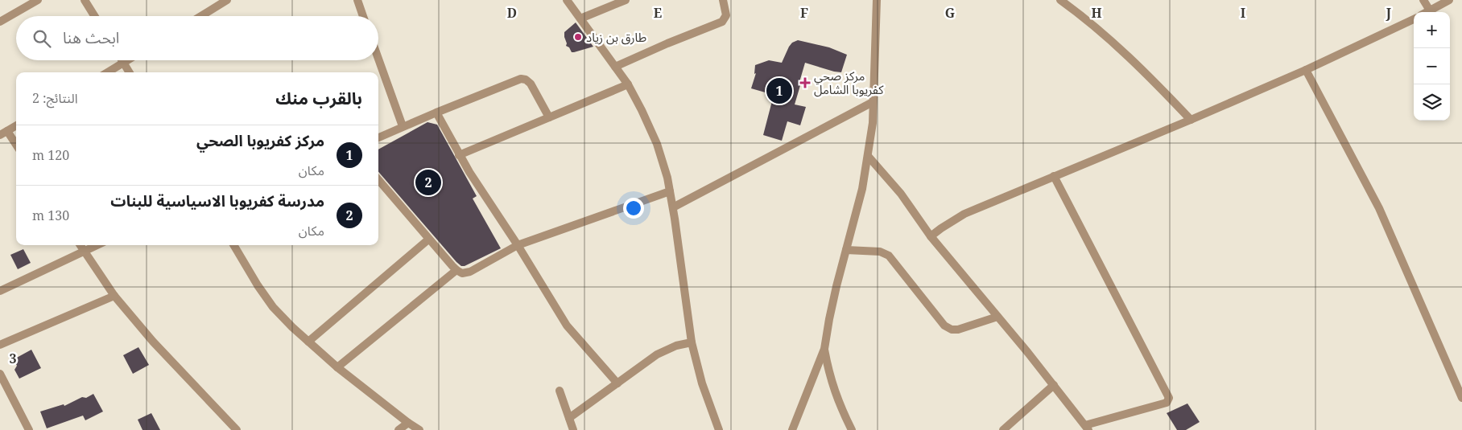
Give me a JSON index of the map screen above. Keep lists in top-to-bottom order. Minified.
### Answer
{"places":{"other":["طارق بن زياد"],"health":["مركز صحي كفريوبا الشامل"]},"page":{"map_buttons":["+","−"],"search":"ابحث هنا","heading":["بالقرب منك","النتائج: 2"],"pins":["1","2"],"list":[{"mark":"1","name":"مركز كفريوبا الصحي","note":"مكان","value":"120 m"},{"mark":"2","name":"مدرسة كفريوبا الاسياسية للبنات","note":"مكان","value":"130 m"}]},"grid":{"columns":["D","E","F","G","H","I","J"],"rows":["3"]}}
